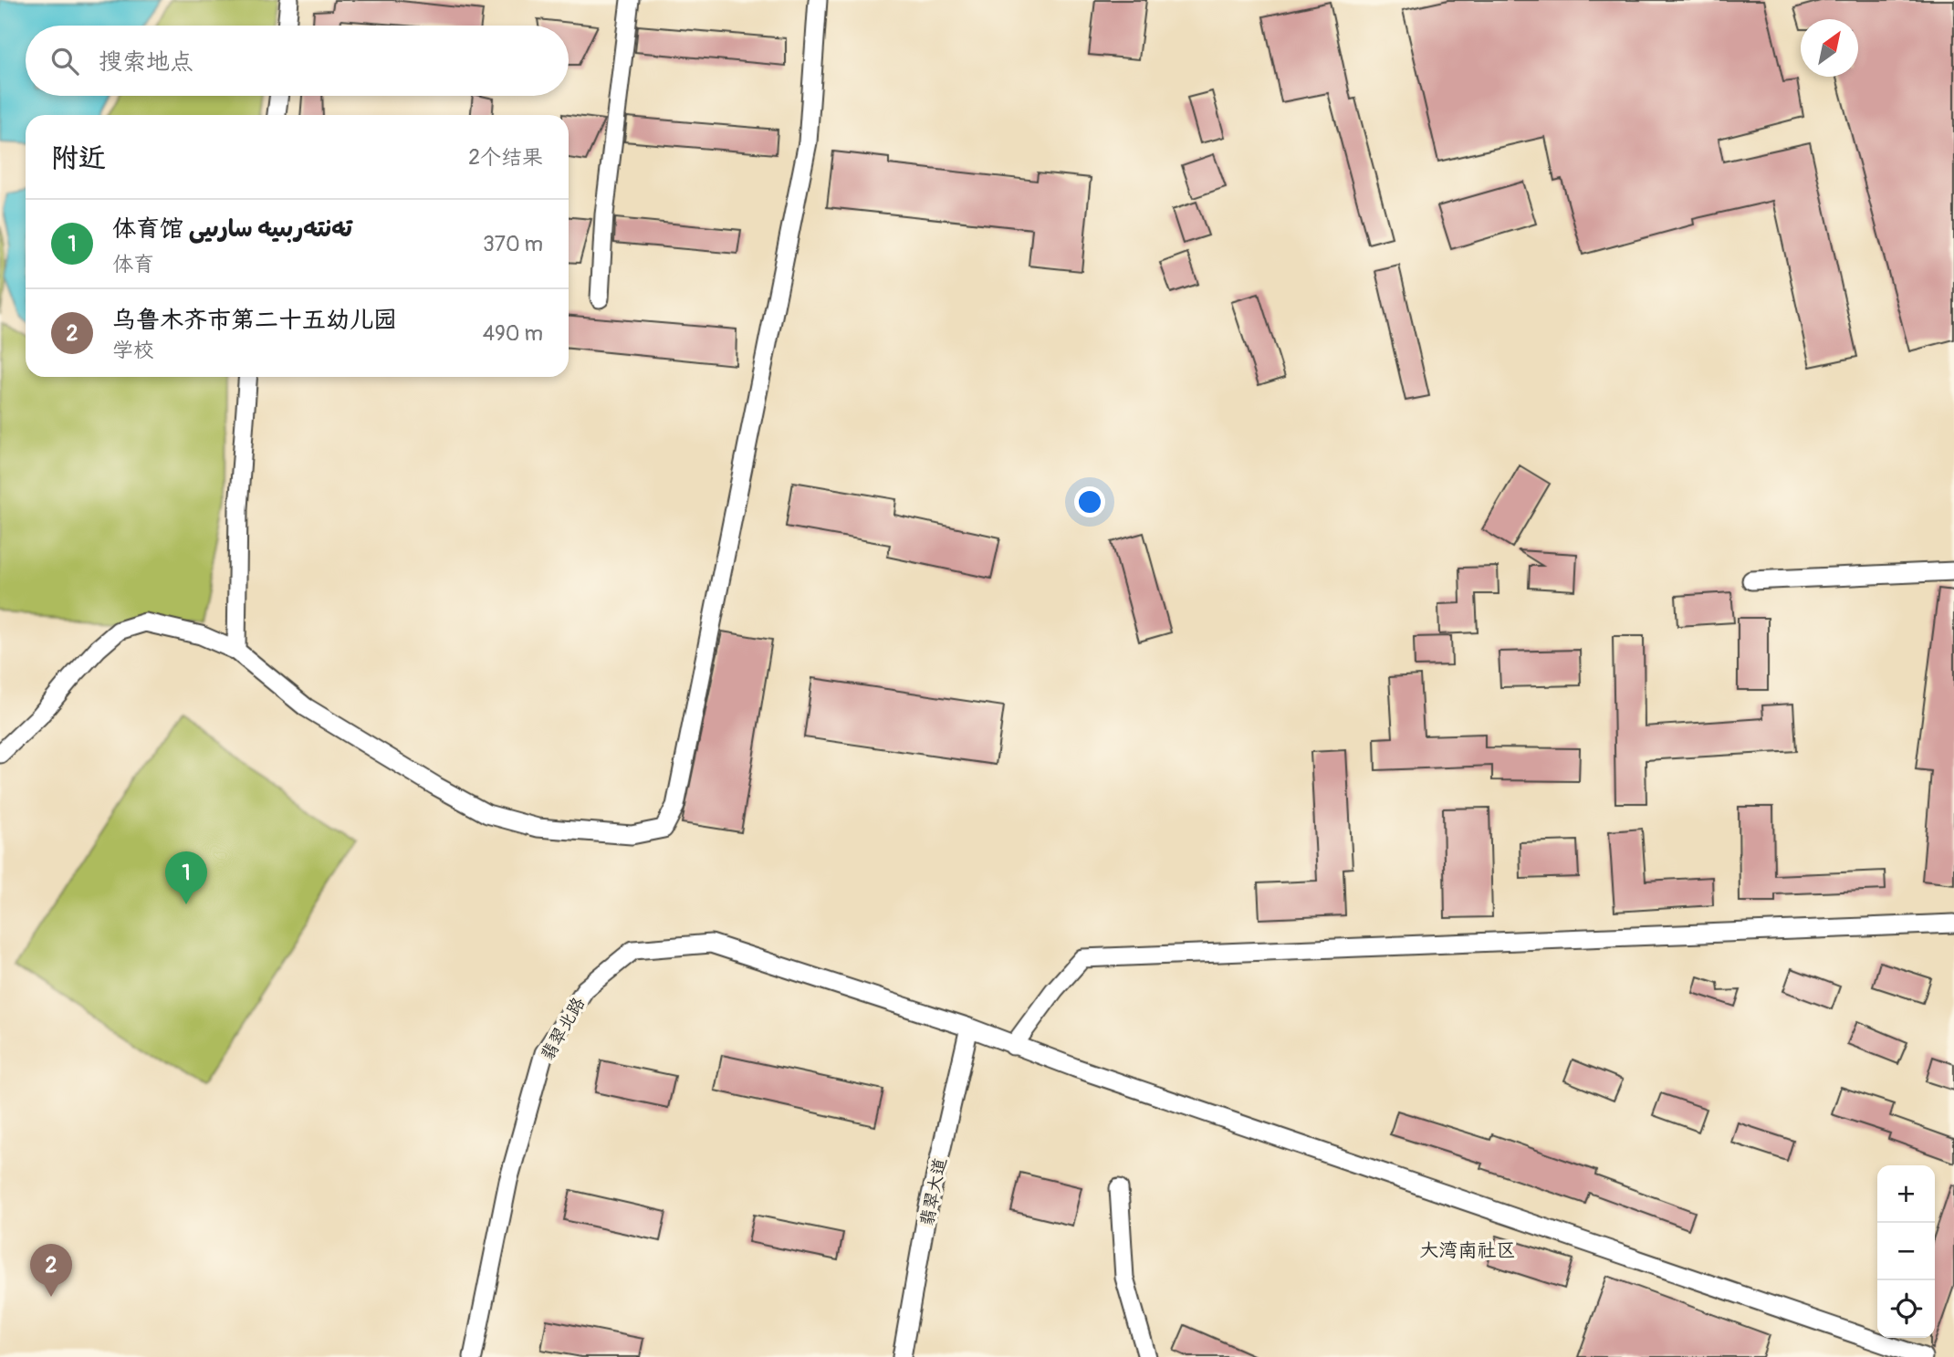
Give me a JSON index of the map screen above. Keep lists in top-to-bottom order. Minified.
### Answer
{"streets":{"street":["翡翠北路","翡翠大道"]},"crossings":[["翡翠北路","翡翠大道"]],"districts":["大湾南社区"],"north":"top right","page":{"search":"搜索地点","heading":["附近","2个结果"],"list":[{"mark":"1","name":"体育馆 تەنتەربىيە سارىيى","note":"体育","value":"370 m"},{"mark":"2","name":"乌鲁木齐市第二十五幼儿园","note":"学校","value":"490 m"}],"pins":["1","2"],"map_buttons":["+","−"]}}
